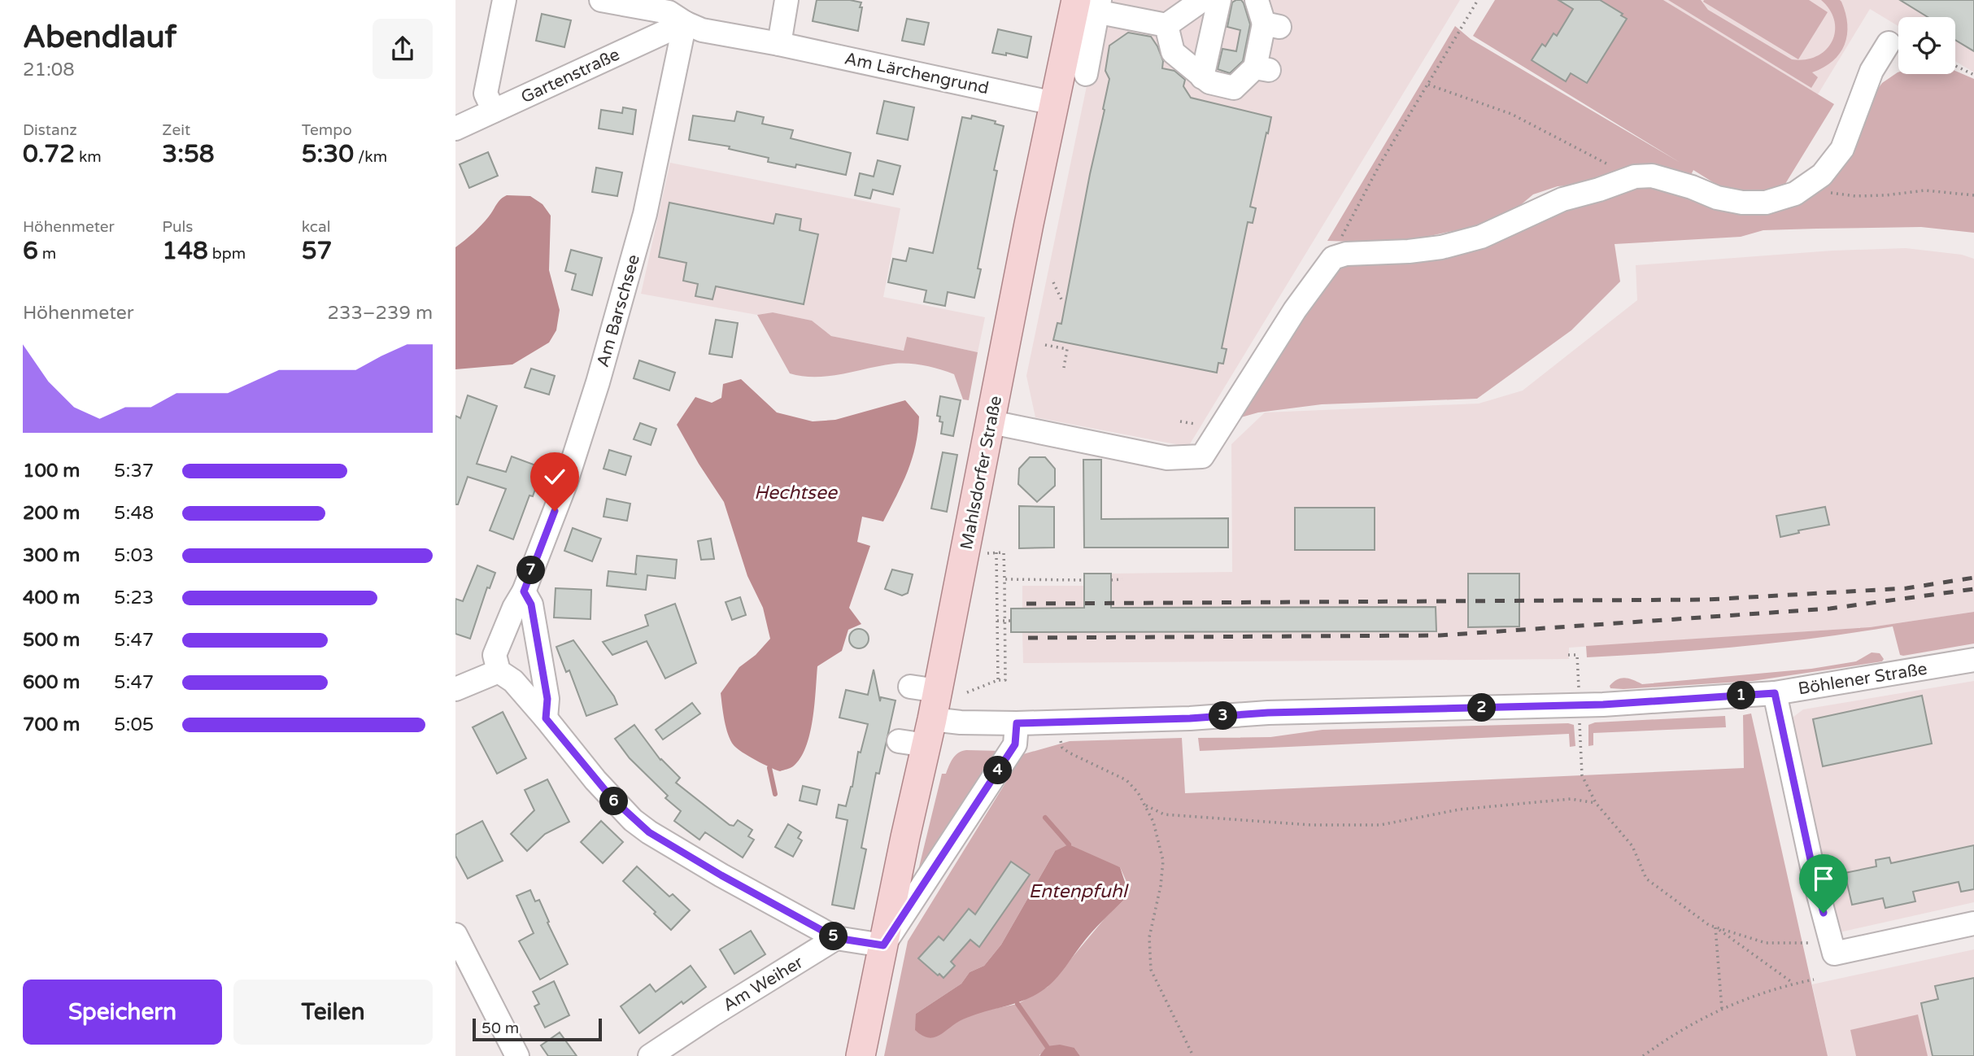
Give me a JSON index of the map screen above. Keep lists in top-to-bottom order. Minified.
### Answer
{"streets":{"main road":["Mahlsdorfer Straße"],"street":["Am Lärchengrund","Gartenstraße","Am Barschsee","Böhlener Straße","Am Weiher"]},"crossings":[["Am Lärchengrund","Gartenstraße"],["Am Lärchengrund","Am Barschsee"],["Am Lärchengrund","Mahlsdorfer Straße"],["Gartenstraße","Am Barschsee"],["Mahlsdorfer Straße","Böhlener Straße"]],"water":["Hechtsee","Entenpfuhl"],"scale_bar":"50 m","page":{"heading":["Abendlauf","21:08"],"stats":[["Distanz","0.72 km"],["Zeit","3:58"],["Tempo","5:30 /km"],["Höhenmeter","6 m"],["Puls","148 bpm"],["kcal","57"]],"chart":["Höhenmeter","233–239 m"],"list":[{"name":"100 m","note":"5:37"},{"name":"200 m","note":"5:48"},{"name":"300 m","note":"5:03"},{"name":"400 m","note":"5:23"},{"name":"500 m","note":"5:47"},{"name":"600 m","note":"5:47"},{"name":"700 m","note":"5:05"}],"pins":["7","1","2","3","4","6","5"],"buttons":["Speichern","Teilen"],"scale":"50 m"}}
